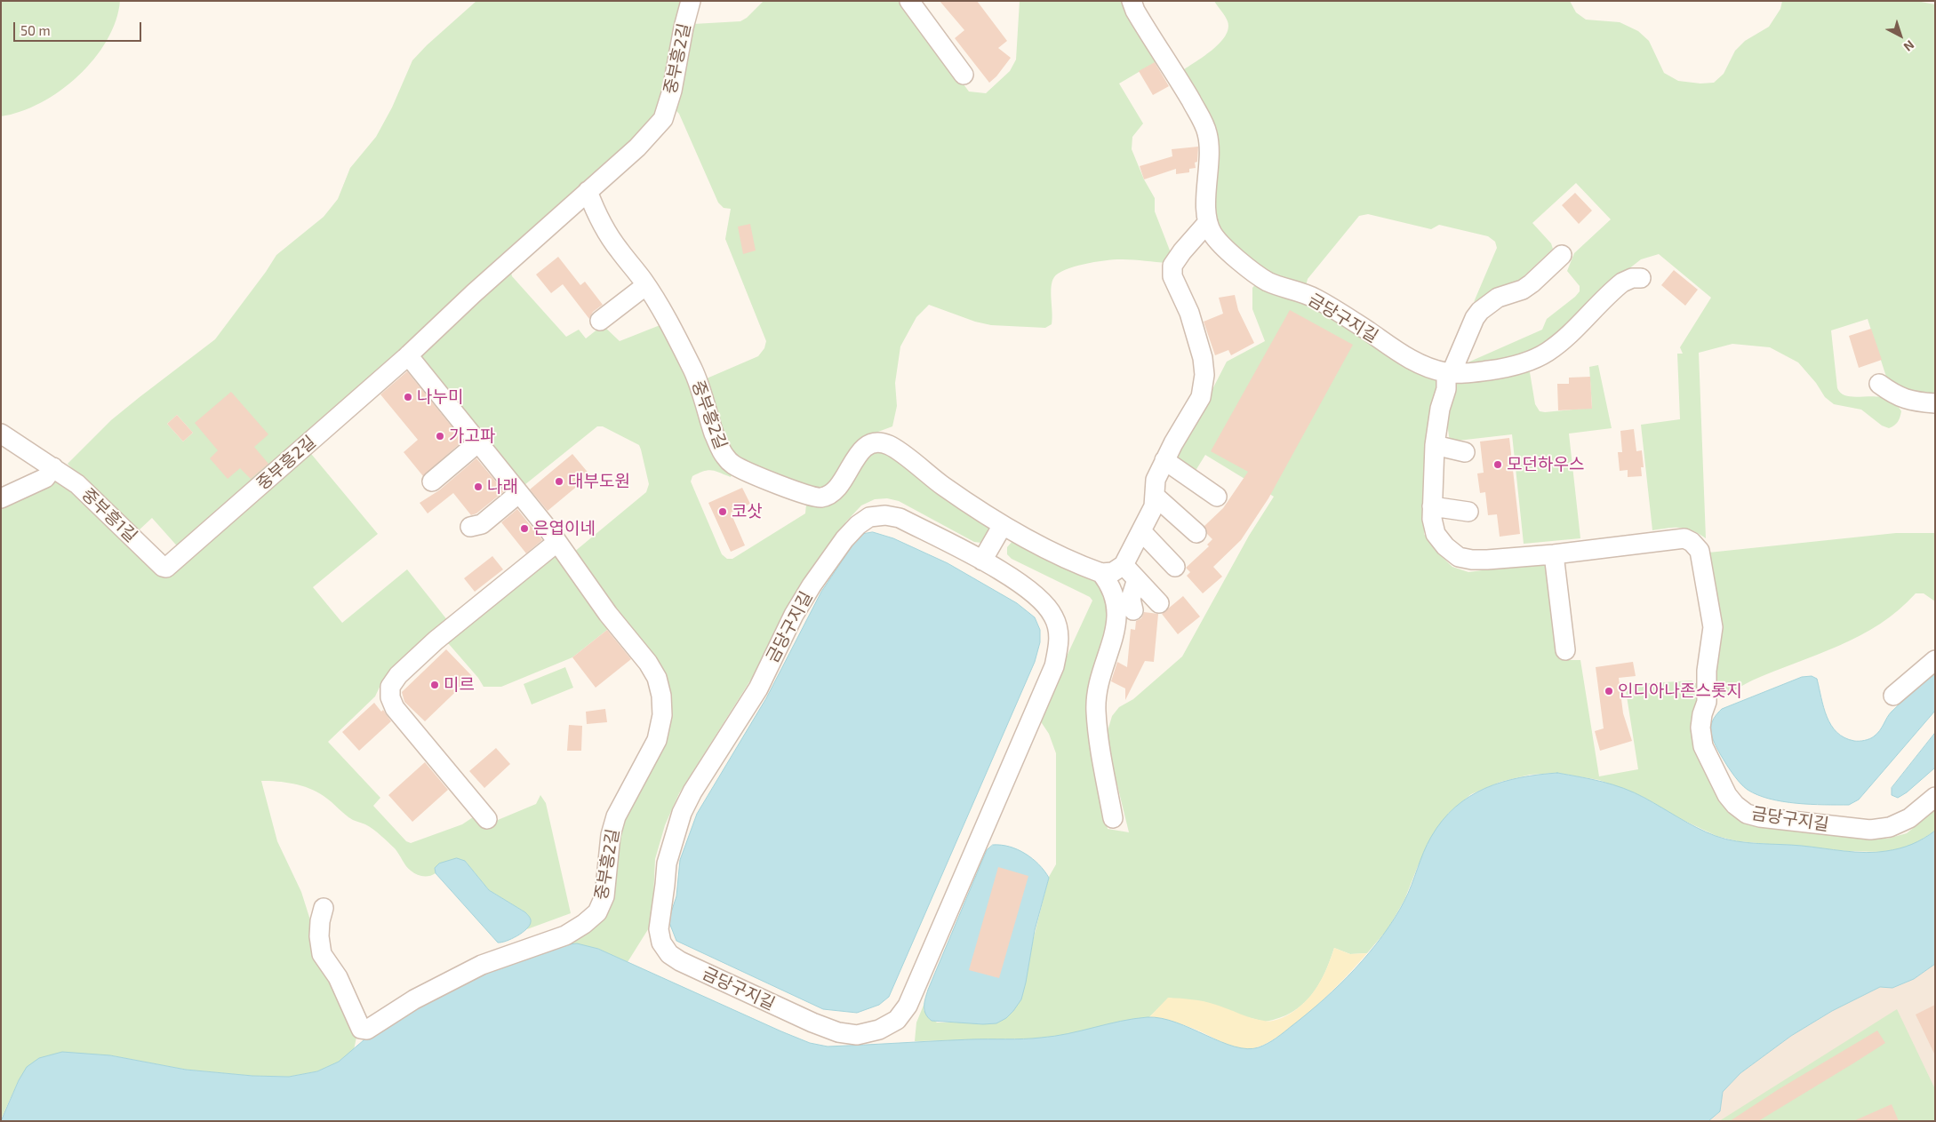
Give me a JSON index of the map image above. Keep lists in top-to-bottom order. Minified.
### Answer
{"streets":{"lane":["중부흥2길","금당구지길","중부흥1길"]},"crossings":[["중부흥2길","중부흥1길"]],"places":["나누미","가고파","모던하우스","대부도원","나래","코삿","은엽이네","미르","인디아나존스롯지"],"scale_bar":"50 m","north":"bottom right"}
